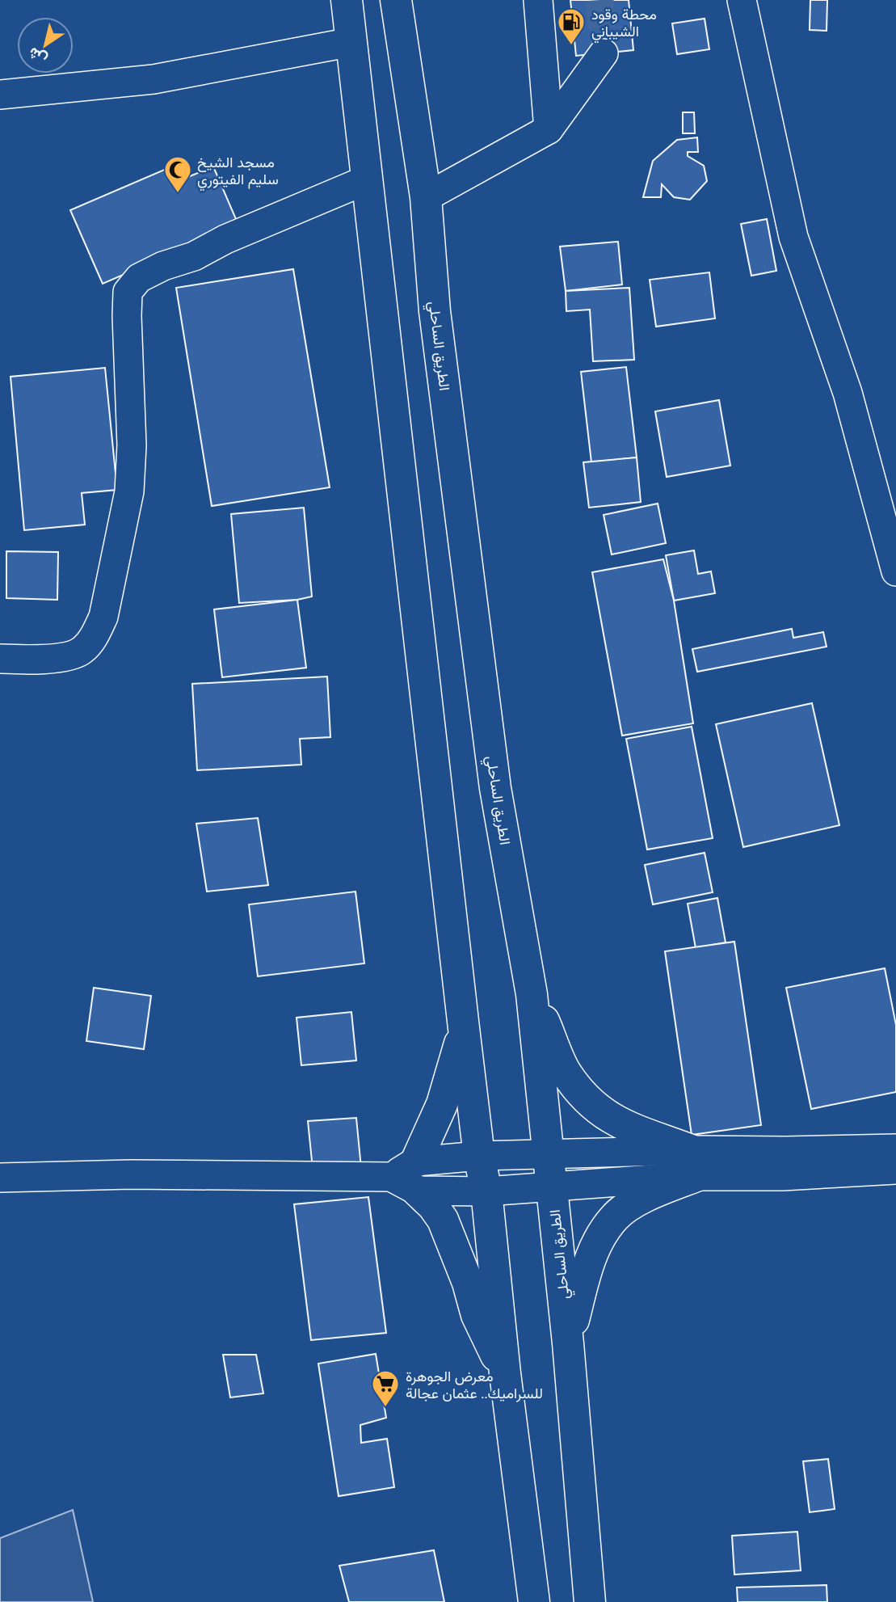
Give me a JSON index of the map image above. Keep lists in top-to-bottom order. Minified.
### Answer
{"streets":{"highway":["الطريق الساحلي"]},"places":{"fuel station":["محطة وقود الشيباني"],"mosque":["مسجد الشيخ سليم الفيتوري"],"supermarket":["معرض الجوهرة للسراميك.. عثمان عجالة"]},"north":"bottom left"}
